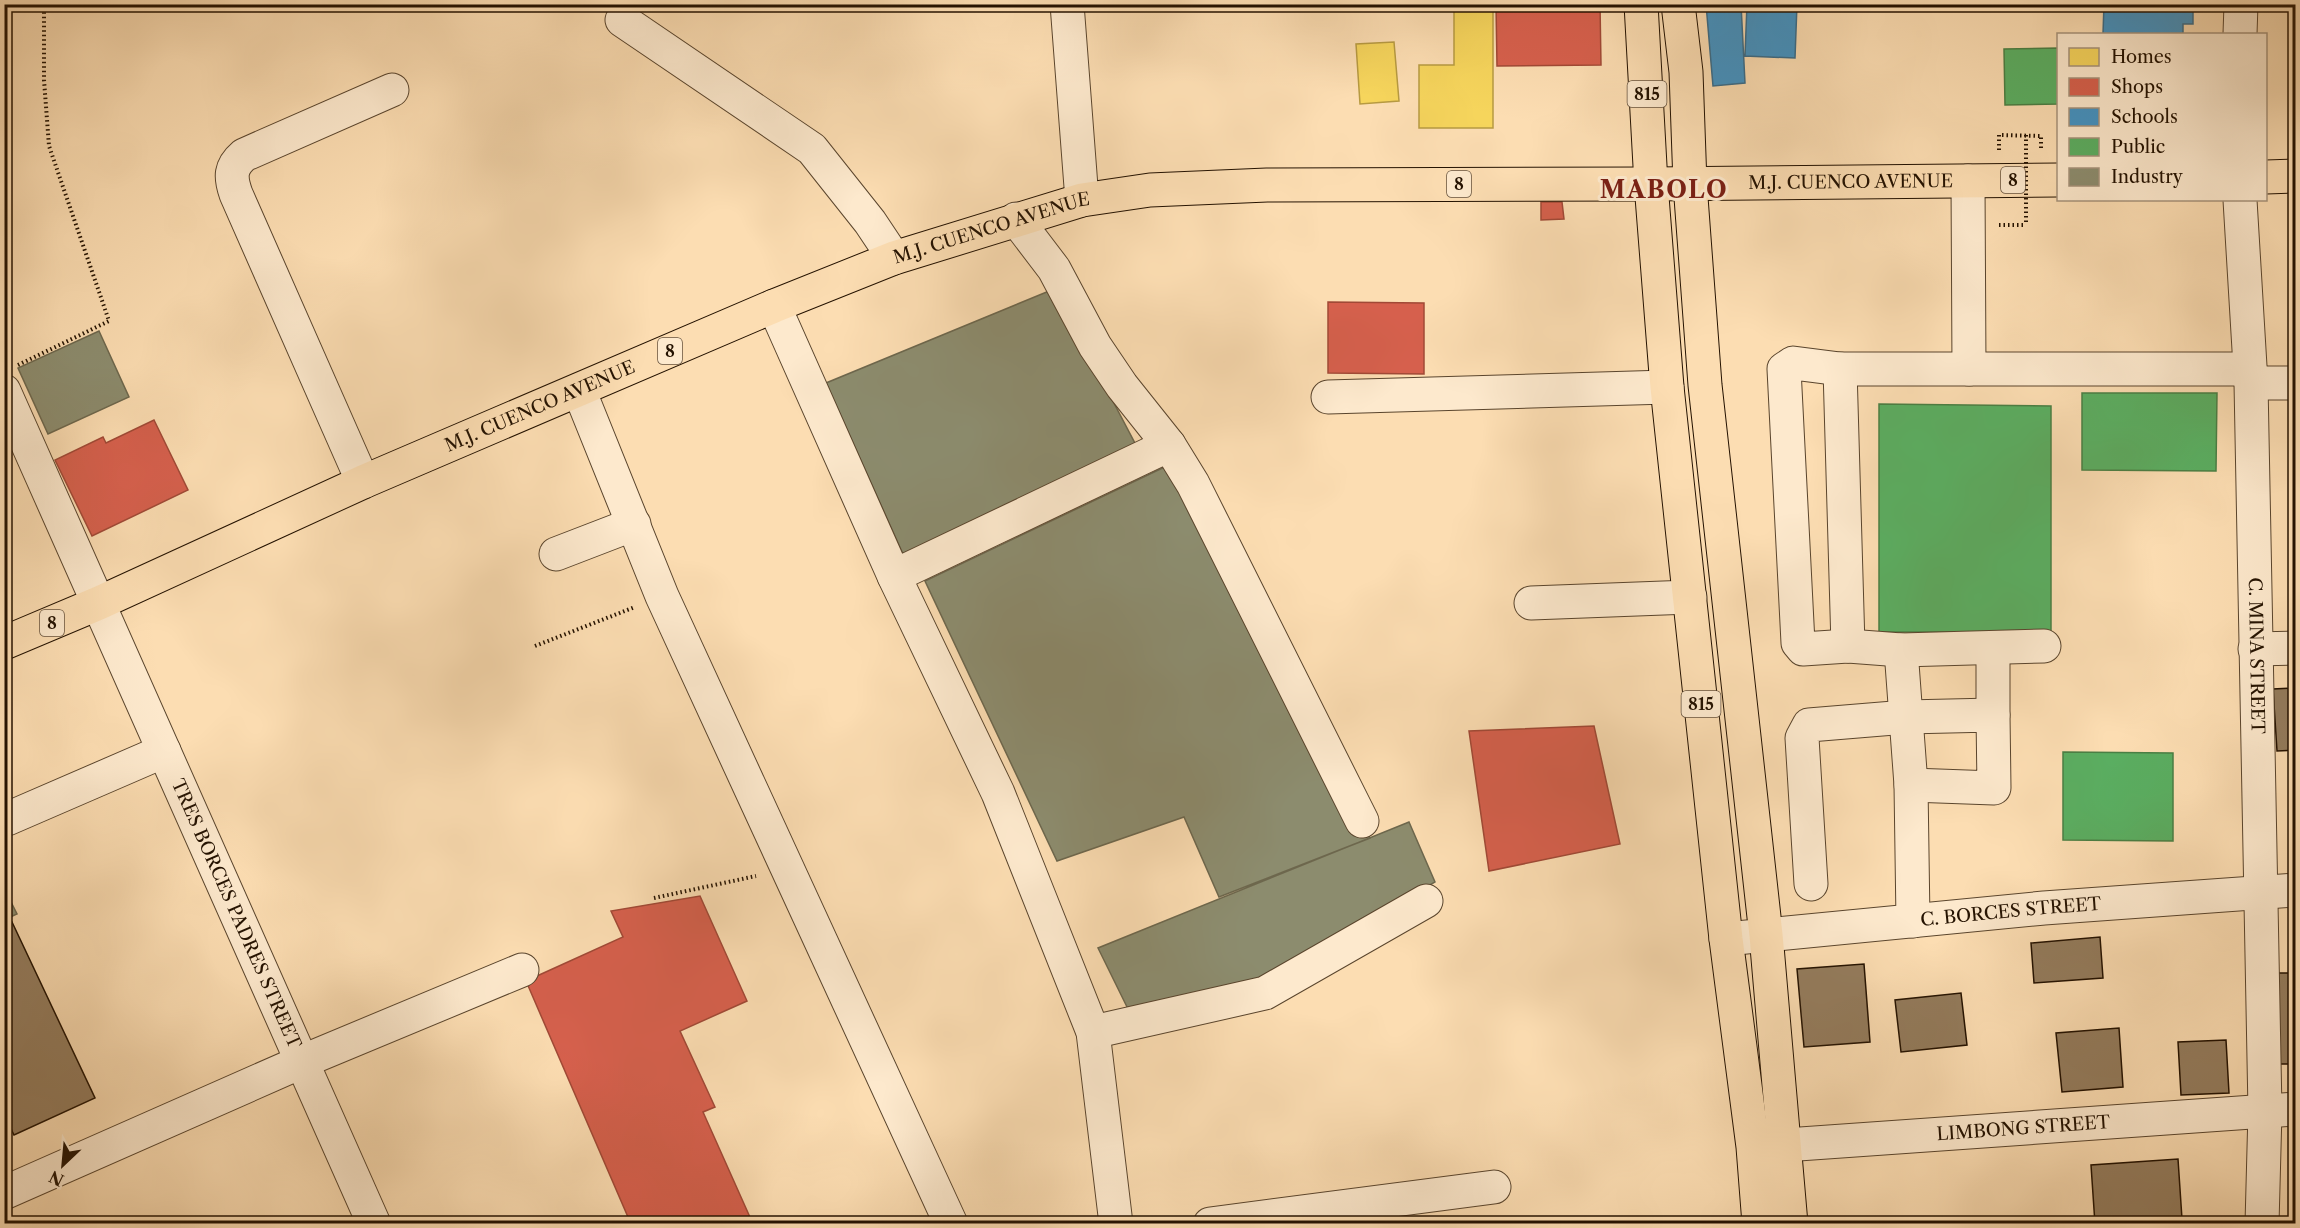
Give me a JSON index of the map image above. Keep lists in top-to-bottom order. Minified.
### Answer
{"streets":{"main road":["815","8","M.J. CUENCO AVENUE"],"street":["C. MINA STREET","C. BORCES STREET","TRES BORCES PADRES STREET","LIMBONG STREET"]},"crossings":[["815","M.J. CUENCO AVENUE"],["815","C. BORCES STREET"],["815","LIMBONG STREET"],["M.J. CUENCO AVENUE","TRES BORCES PADRES STREET"],["C. MINA STREET","C. BORCES STREET"],["C. MINA STREET","LIMBONG STREET"]],"districts":["MABOLO"],"legend":["Homes","Shops","Schools","Public","Industry"],"north":"bottom left"}
